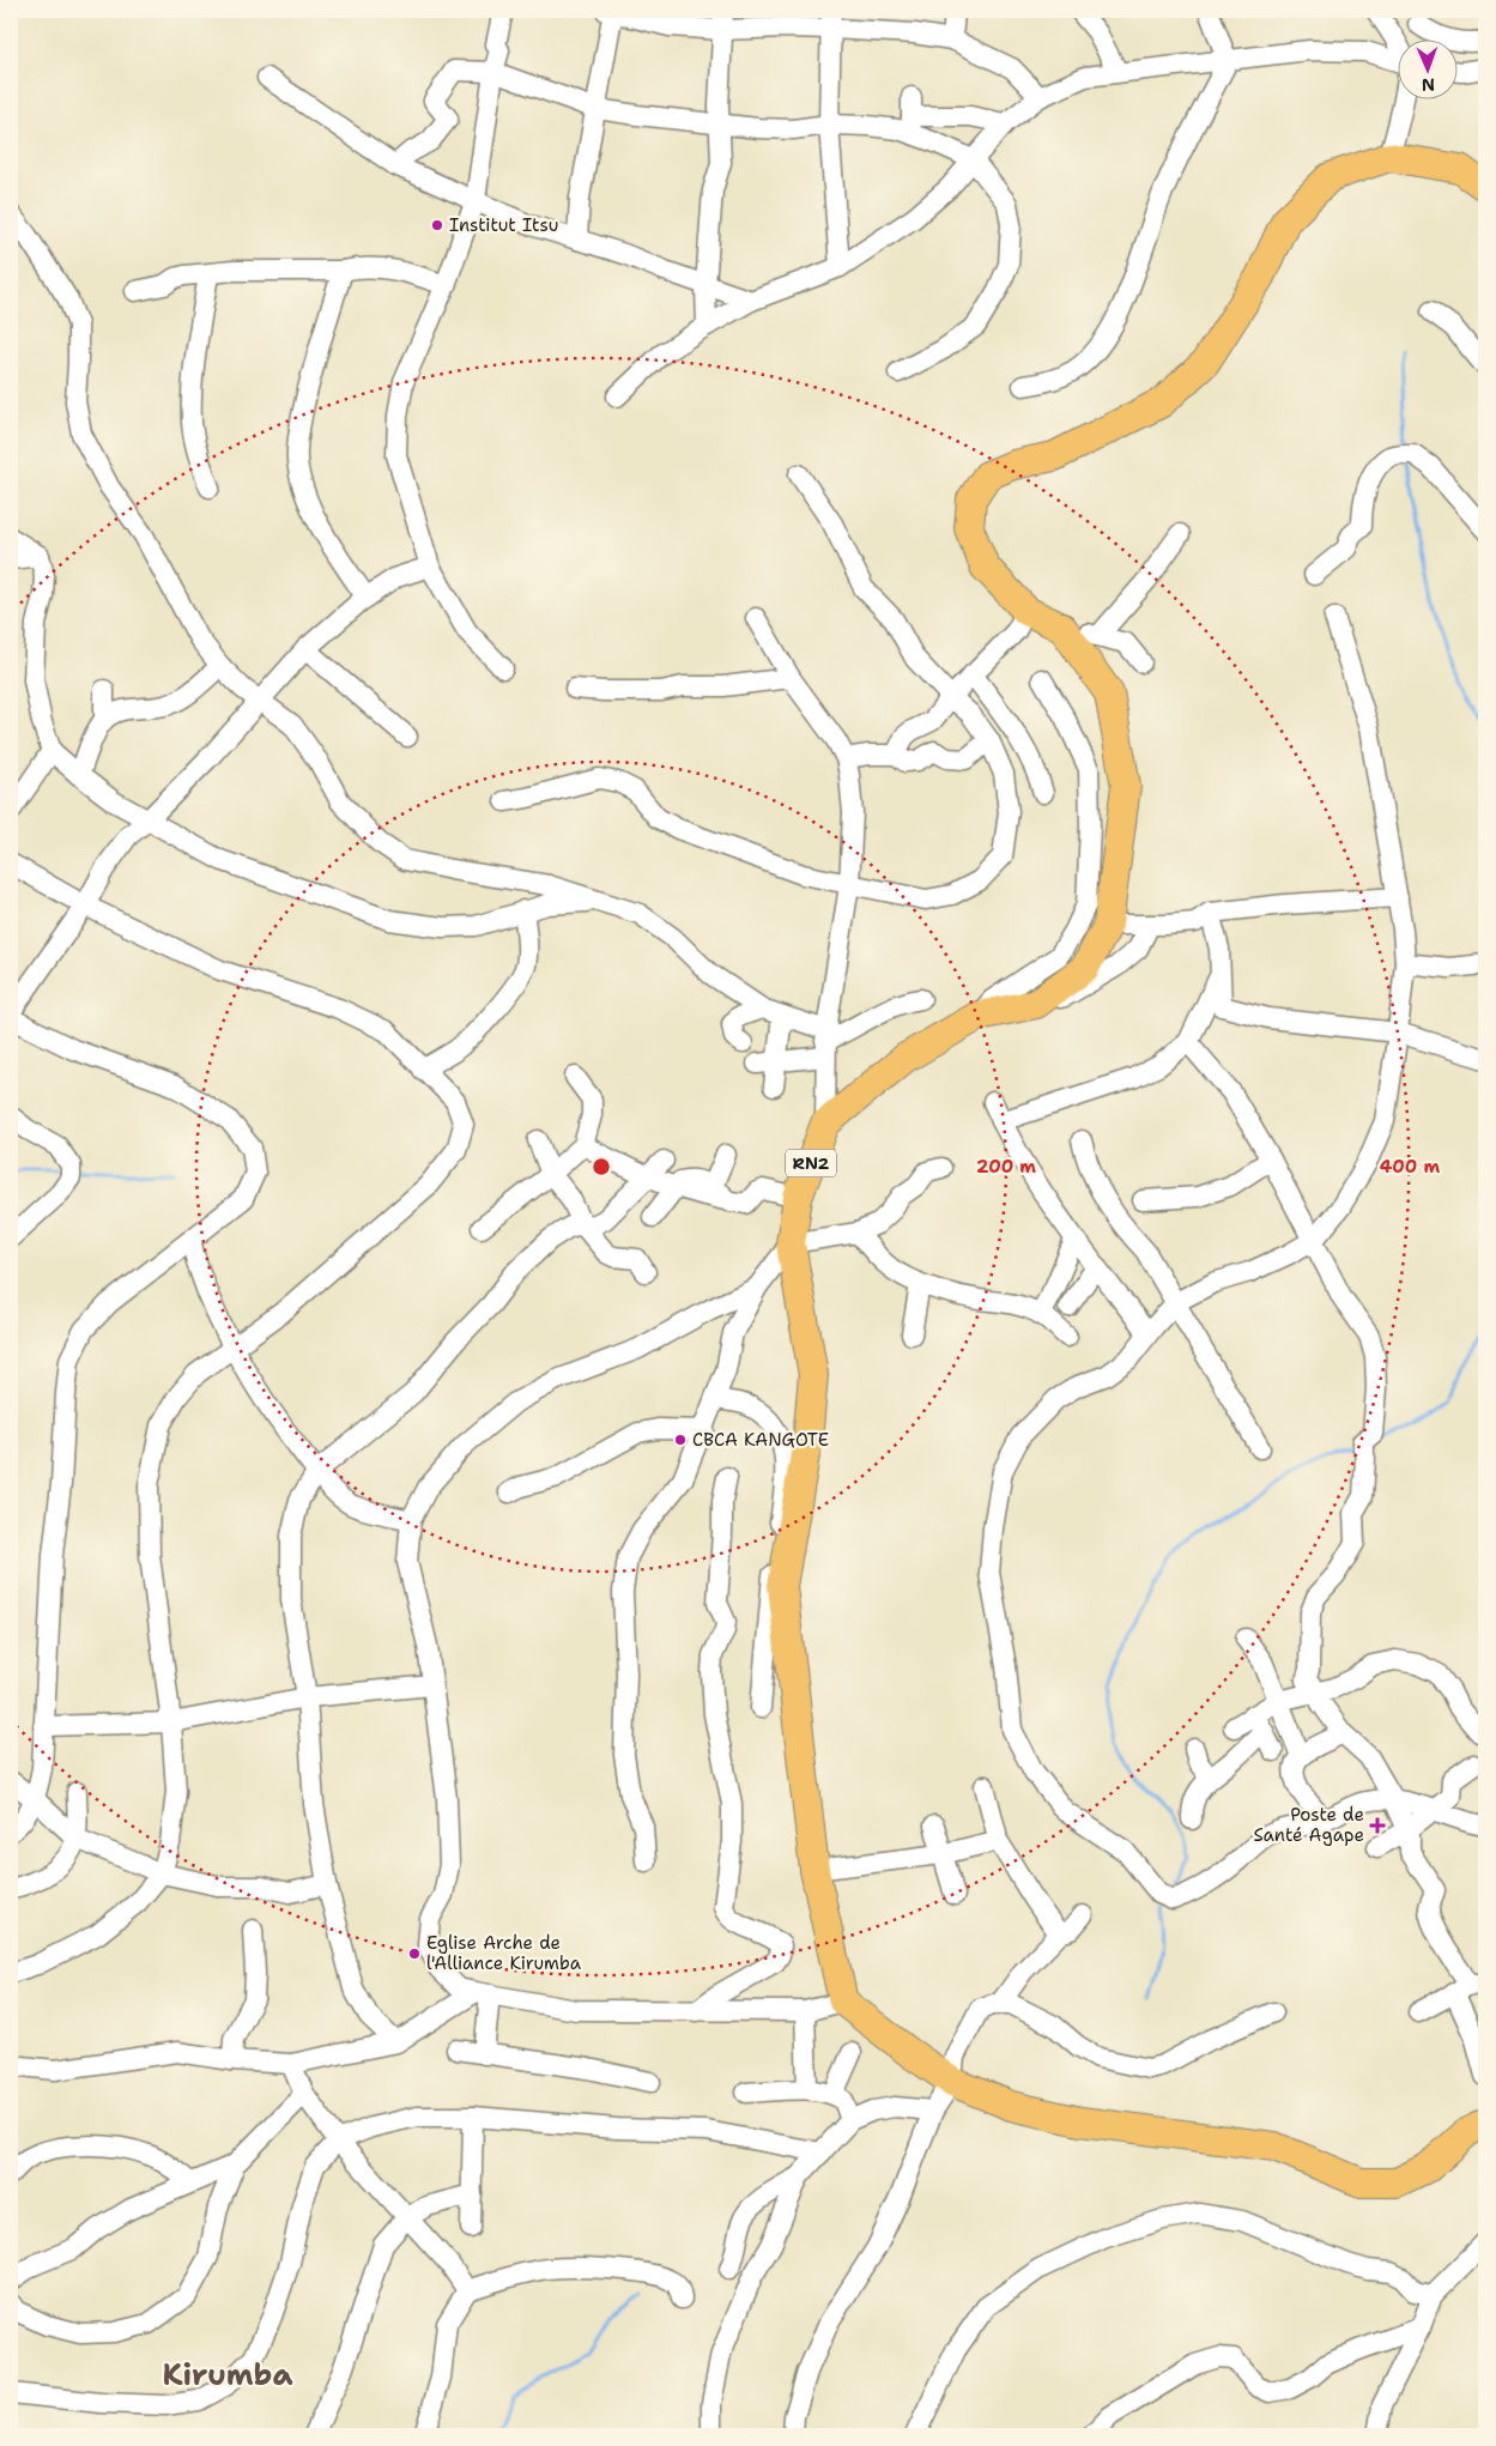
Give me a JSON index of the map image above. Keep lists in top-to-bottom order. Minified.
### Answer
{"streets":{"highway":["RN2"]},"districts":["Kirumba"],"places":{"other":["Institut Itsu","CBCA KANGOTE","Eglise Arche de l'Alliance Kirumba"],"health":["Poste de Santé Agape"]},"north":"bottom","rings":["200 m","400 m"]}
